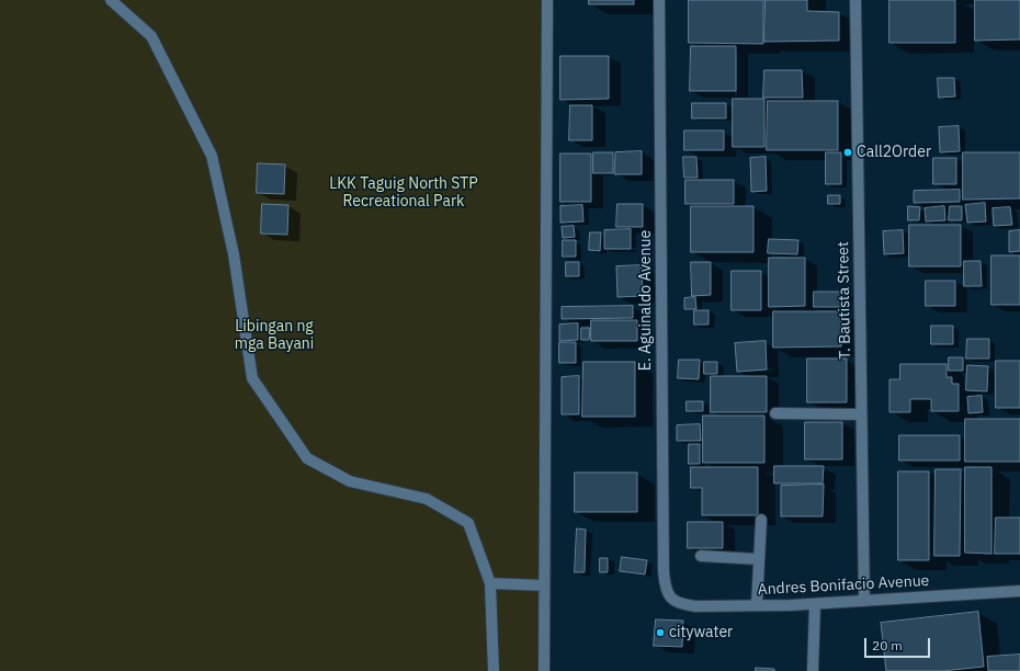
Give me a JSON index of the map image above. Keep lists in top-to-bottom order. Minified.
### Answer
{"streets":{"street":["E. Aguinaldo Avenue","T. Bautista Street","Andres Bonifacio Avenue"]},"crossings":[["E. Aguinaldo Avenue","Andres Bonifacio Avenue"],["T. Bautista Street","Andres Bonifacio Avenue"]],"parks":["LKK Taguig North STP Recreational Park","Libingan ng mga Bayani"],"places":["Call2Order","citywater"],"scale_bar":"20 m"}
